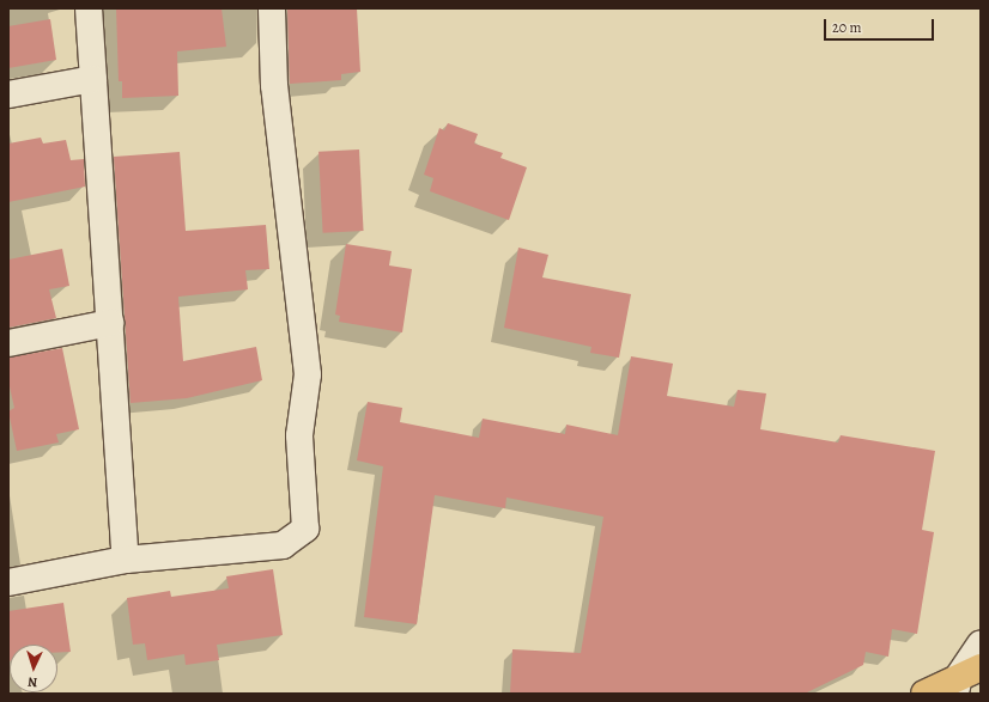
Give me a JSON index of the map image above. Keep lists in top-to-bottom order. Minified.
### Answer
{"scale_bar":"20 m","north":"bottom"}
